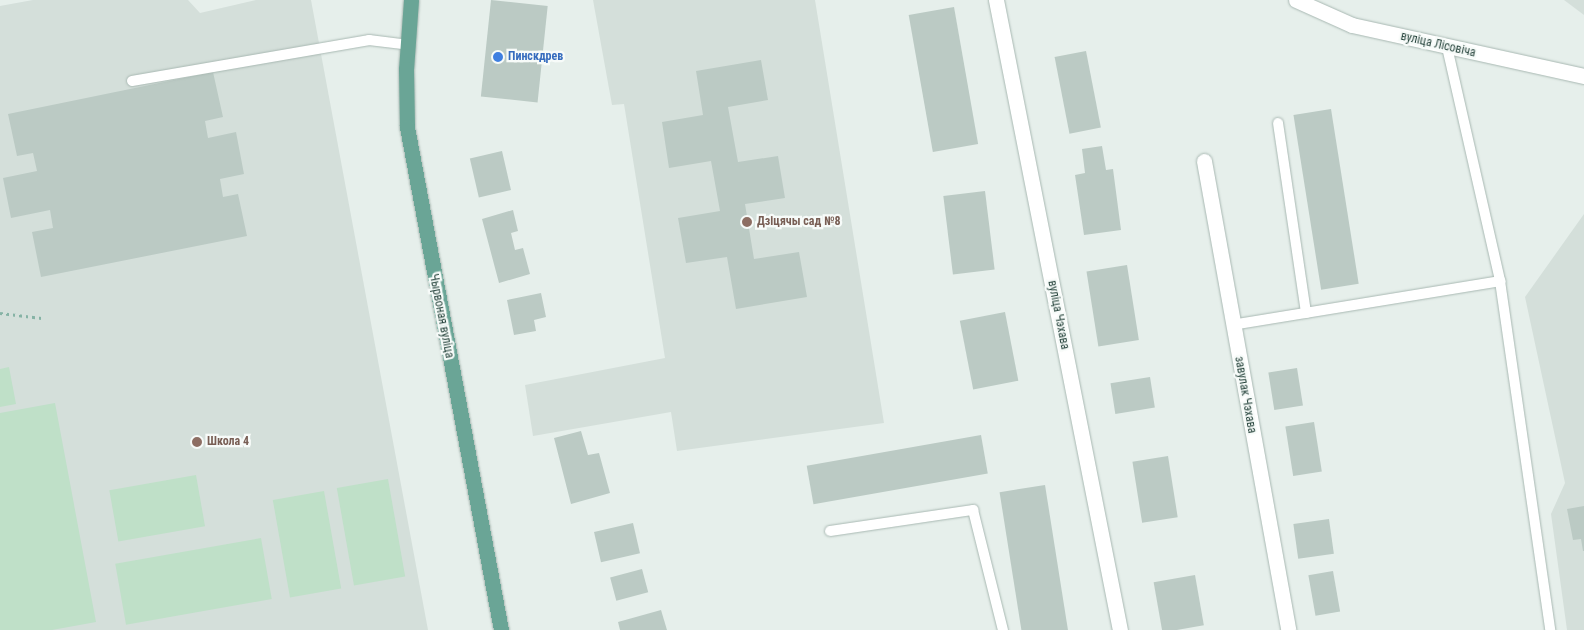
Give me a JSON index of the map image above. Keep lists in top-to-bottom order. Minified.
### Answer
{"streets":{"main road":["Чырвоная вуліца"],"street":["вуліца Лісовіча","вуліца Чэхава","завулак Чэхава"]},"places":["Пинскдрев","Дзіцячы сад №8","Школа 4"]}
